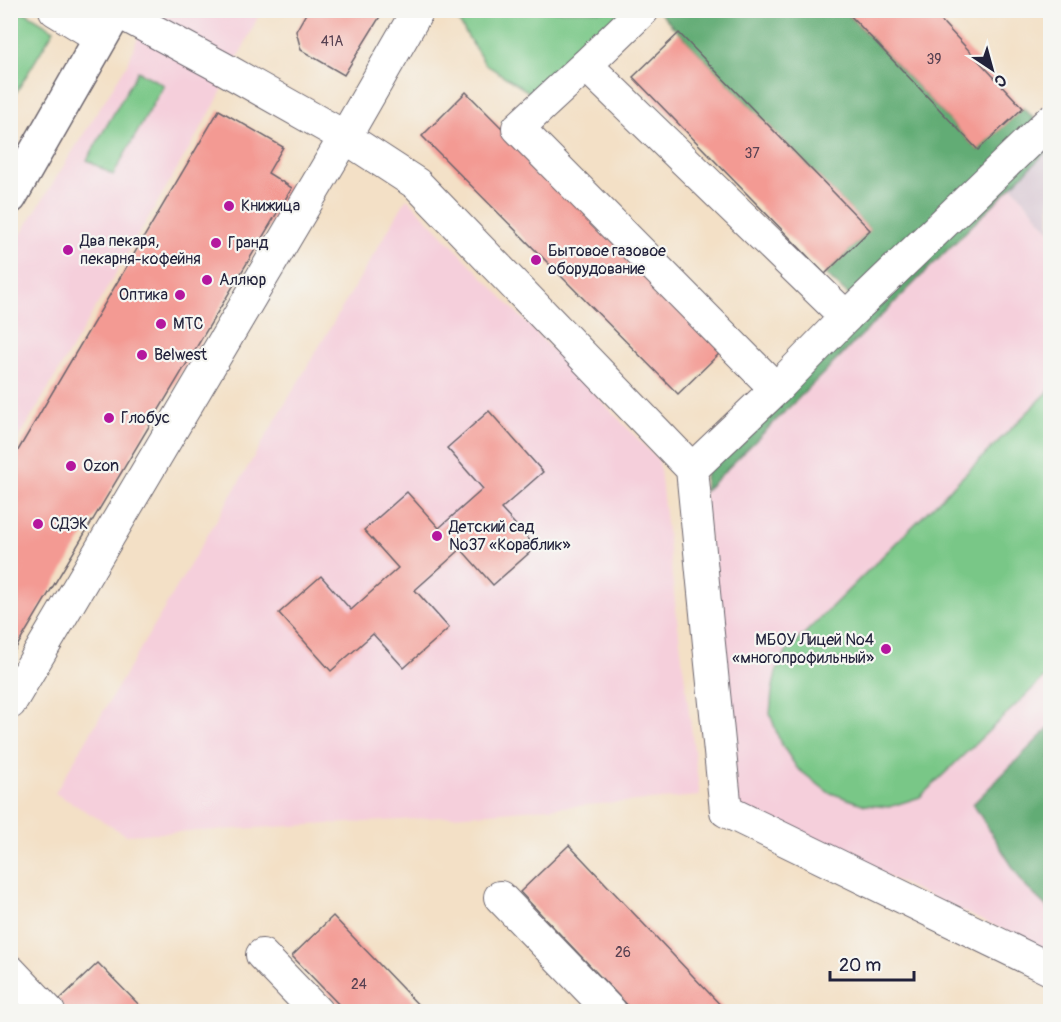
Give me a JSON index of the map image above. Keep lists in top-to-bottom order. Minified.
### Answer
{"places":["Книжица","Гранд","Два пекаря, пекарня-кофейня","Бытовое газовое оборудование","Аллюр","Оптика","МТС","Belwest","Глобус","Ozon","СДЭК","Детский сад №37 «Кораблик»","МБОУ Лицей №4 «многопрофильный»"],"house_numbers":["41А","39","37","26","24"],"scale_bar":"20 m","north":"bottom right"}
